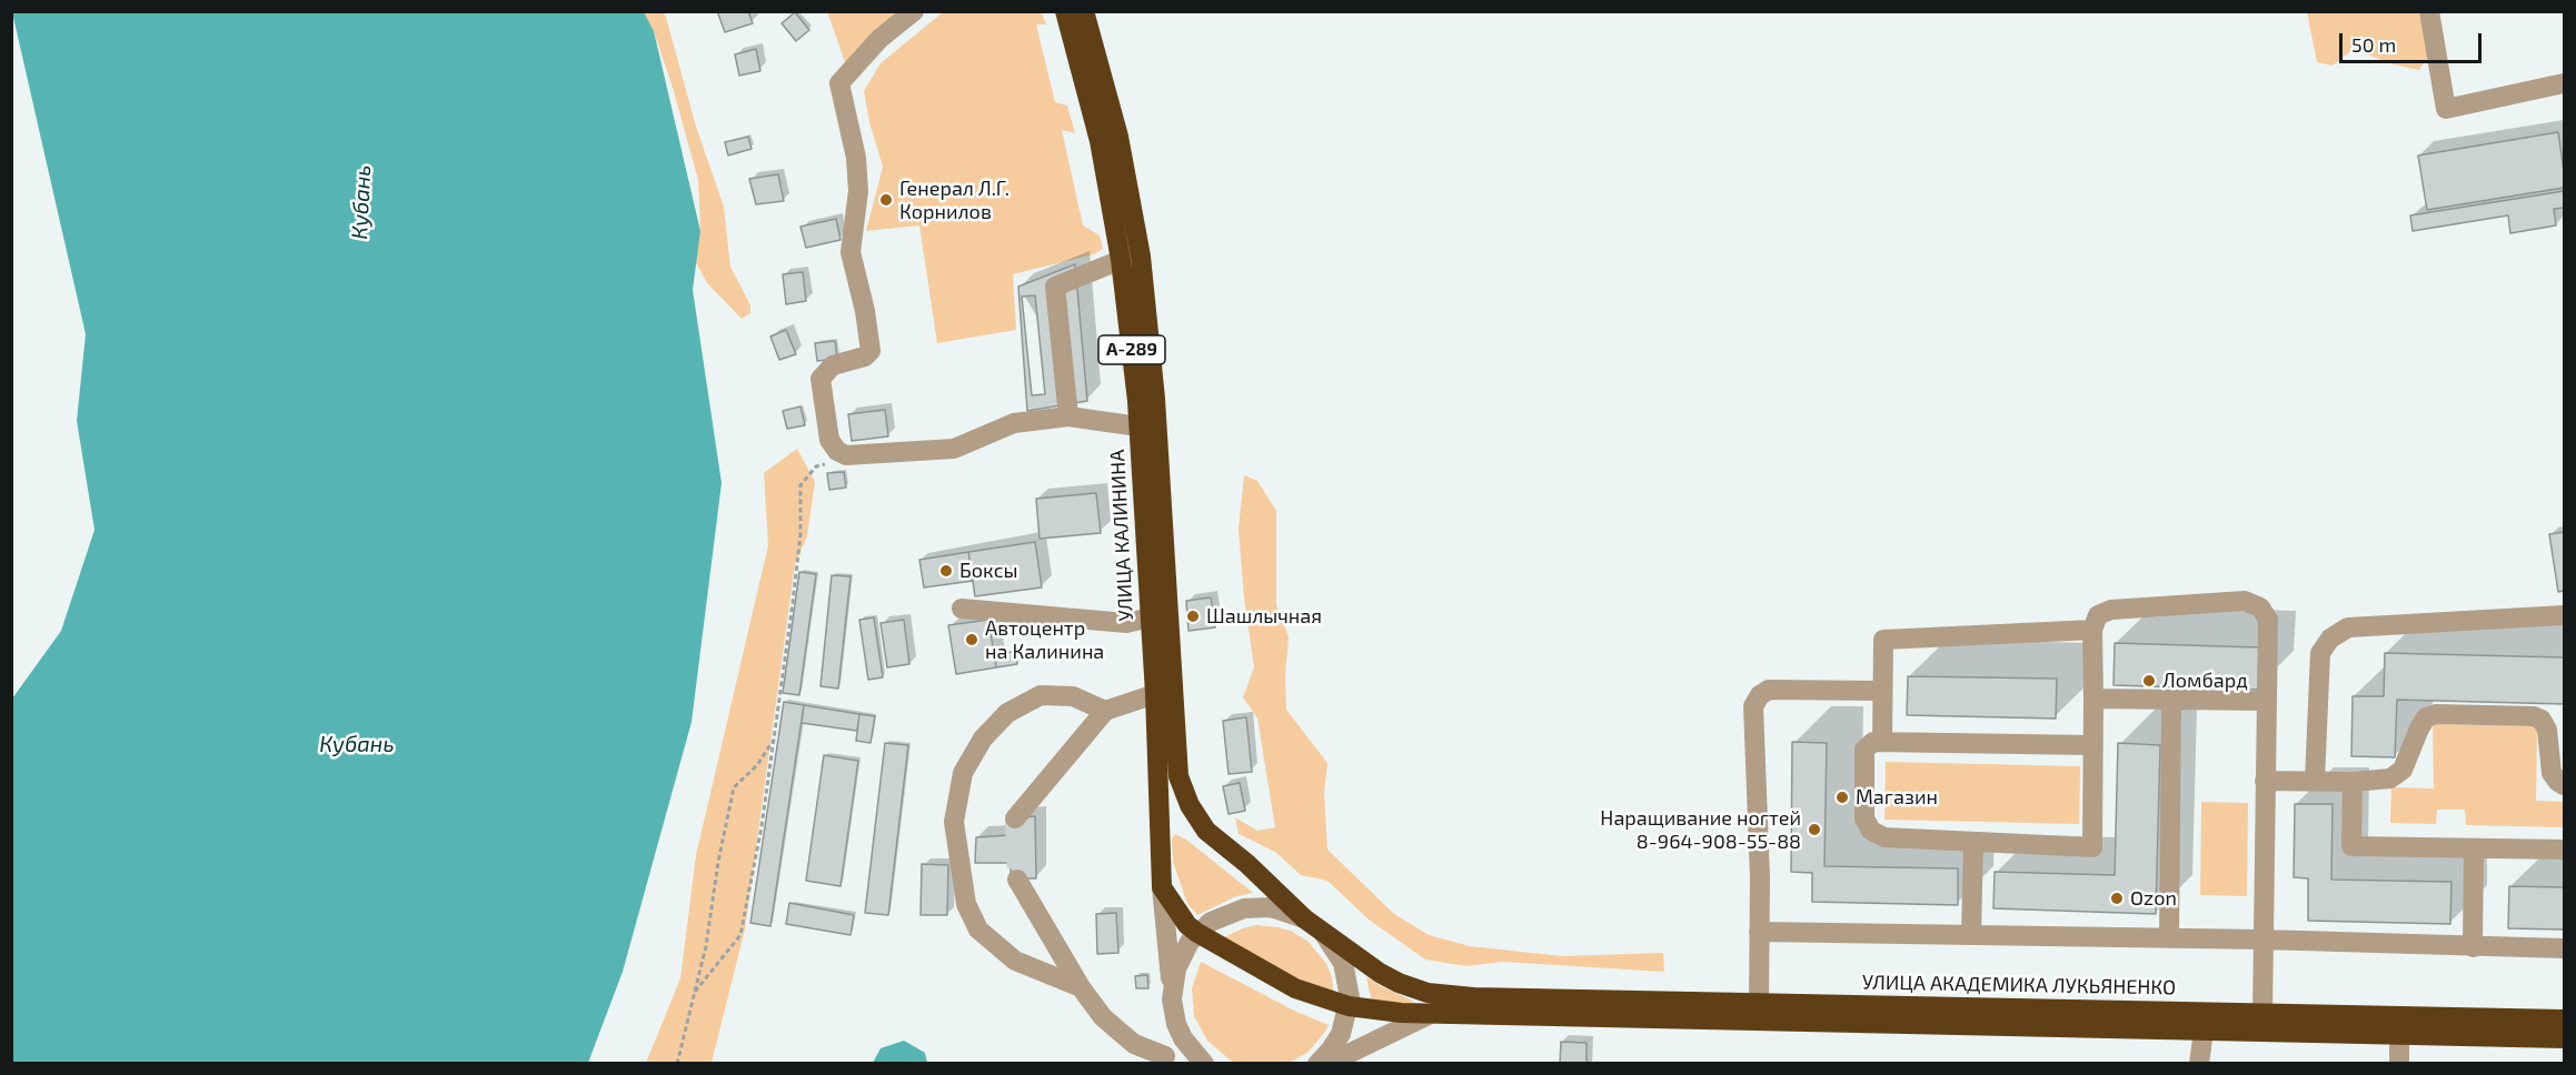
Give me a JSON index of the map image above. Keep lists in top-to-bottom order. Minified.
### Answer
{"streets":{"highway":["А-289","УЛИЦА КАЛИНИНА","УЛИЦА АКАДЕМИКА ЛУКЬЯНЕНКО"]},"crossings":[["А-289","УЛИЦА КАЛИНИНА"],["УЛИЦА КАЛИНИНА","УЛИЦА АКАДЕМИКА ЛУКЬЯНЕНКО"]],"water":["Кубань"],"places":["Генерал Л.Г. Корнилов","Боксы","Шашлычная","Автоцентр на Калинина","Ломбард","Магазин","Наращивание ногтей 8-964-908-55-88","Ozon"],"scale_bar":"50 m"}
